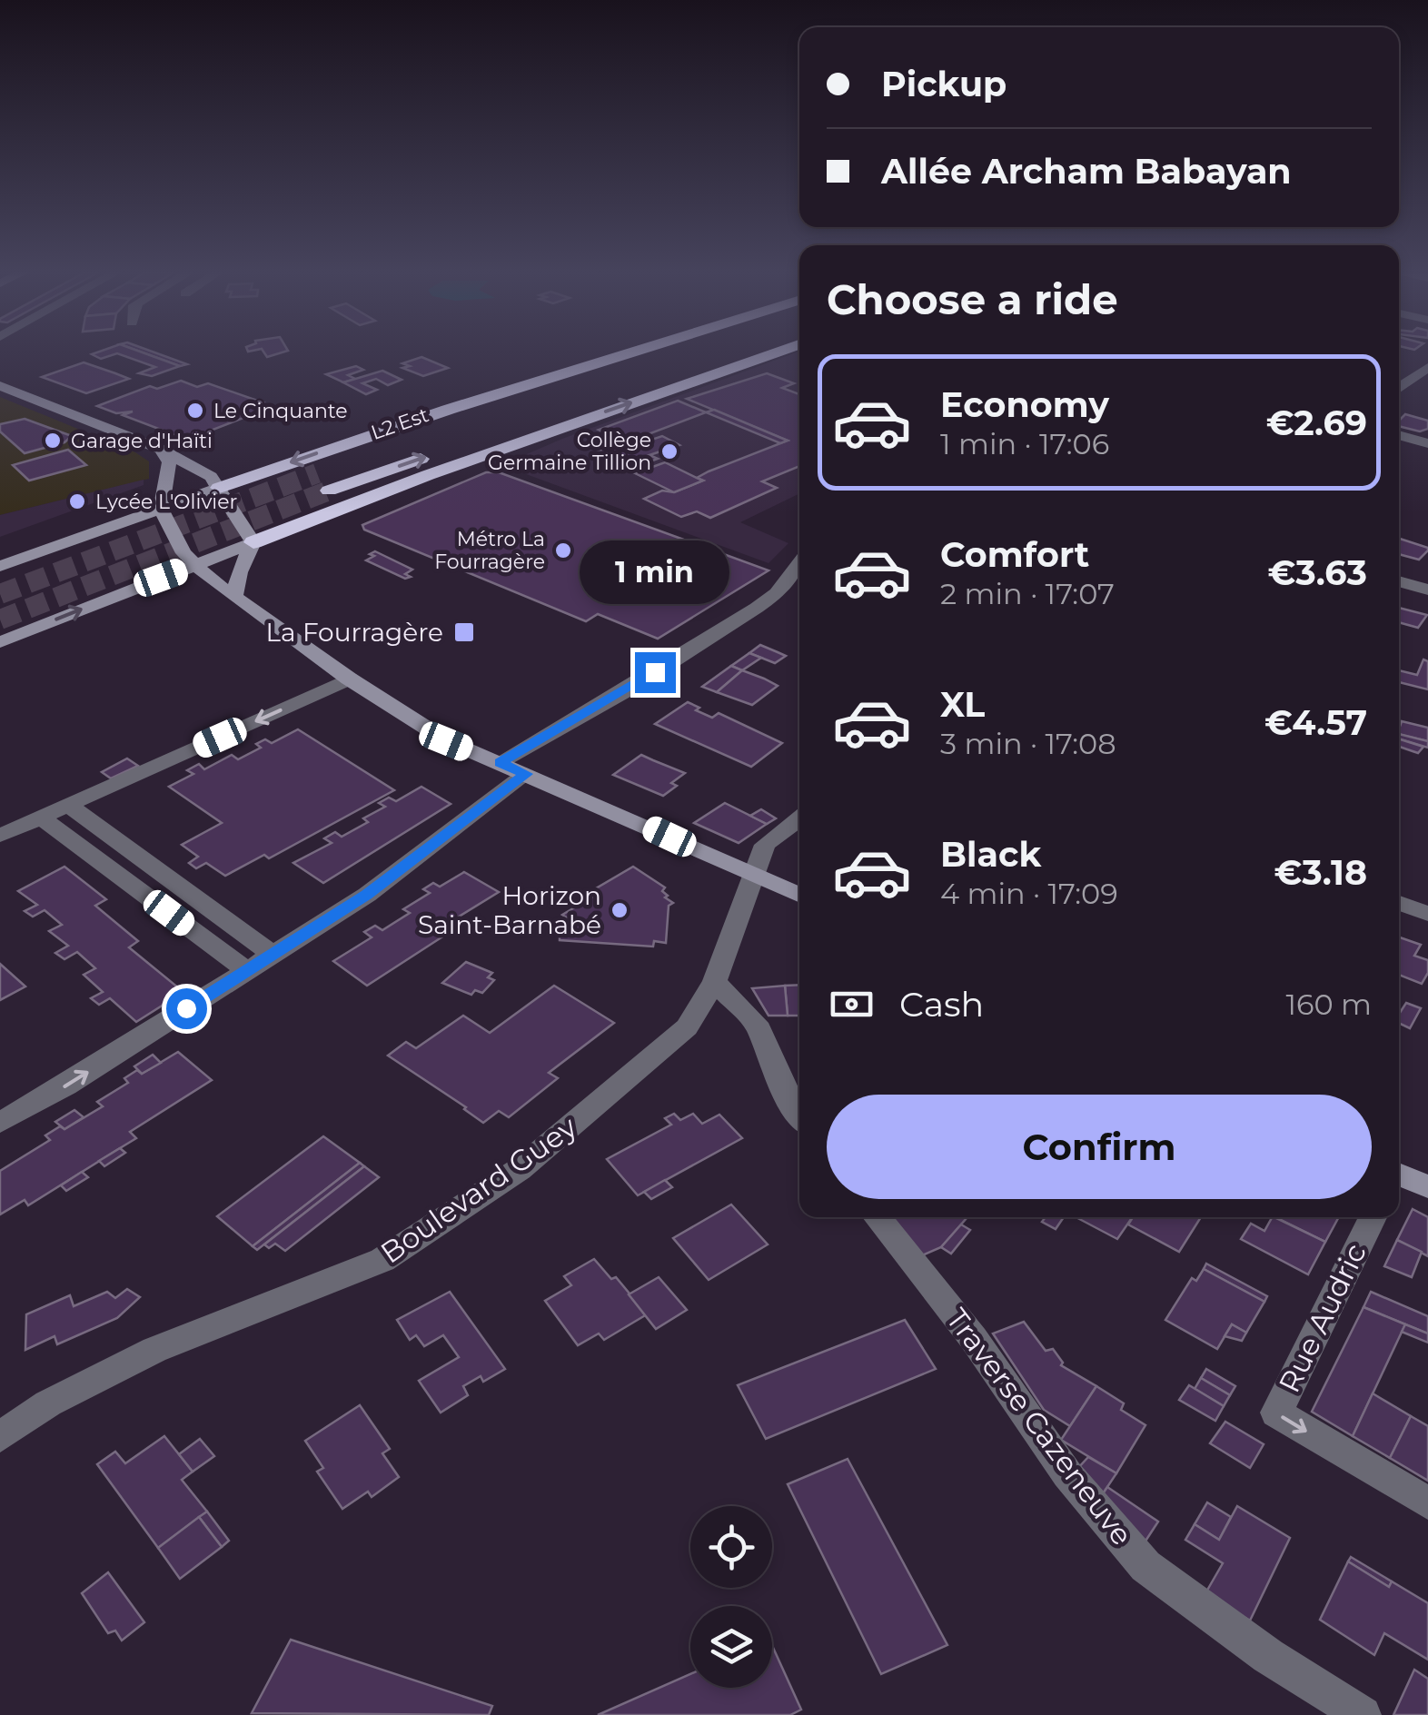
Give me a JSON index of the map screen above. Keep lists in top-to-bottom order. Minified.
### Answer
{"streets":{"highway":["L2 Est"],"street":["Boulevard Guey","Rue Audric","Traverse Cazeneuve"]},"places":{"other":["Le Cinquante","Garage d'Haïti","Collège Germaine Tillion","Lycée L'Olivier","Métro La Fourragère","Horizon Saint-Barnabé"],"transit":["La Fourragère"]},"page":{"banner":["Pickup","Allée Archam Babayan"],"heading":"Choose a ride","list":[{"name":"Economy","note":"1 min · 17:06","value":"€2.69"},{"name":"Comfort","note":"2 min · 17:07","value":"€3.63"},{"name":"XL","note":"3 min · 17:08","value":"€4.57"},{"name":"Black","note":"4 min · 17:09","value":"€3.18"}],"bubble":"1 min","pay":["Cash","160 m"],"buttons":"Confirm"}}
